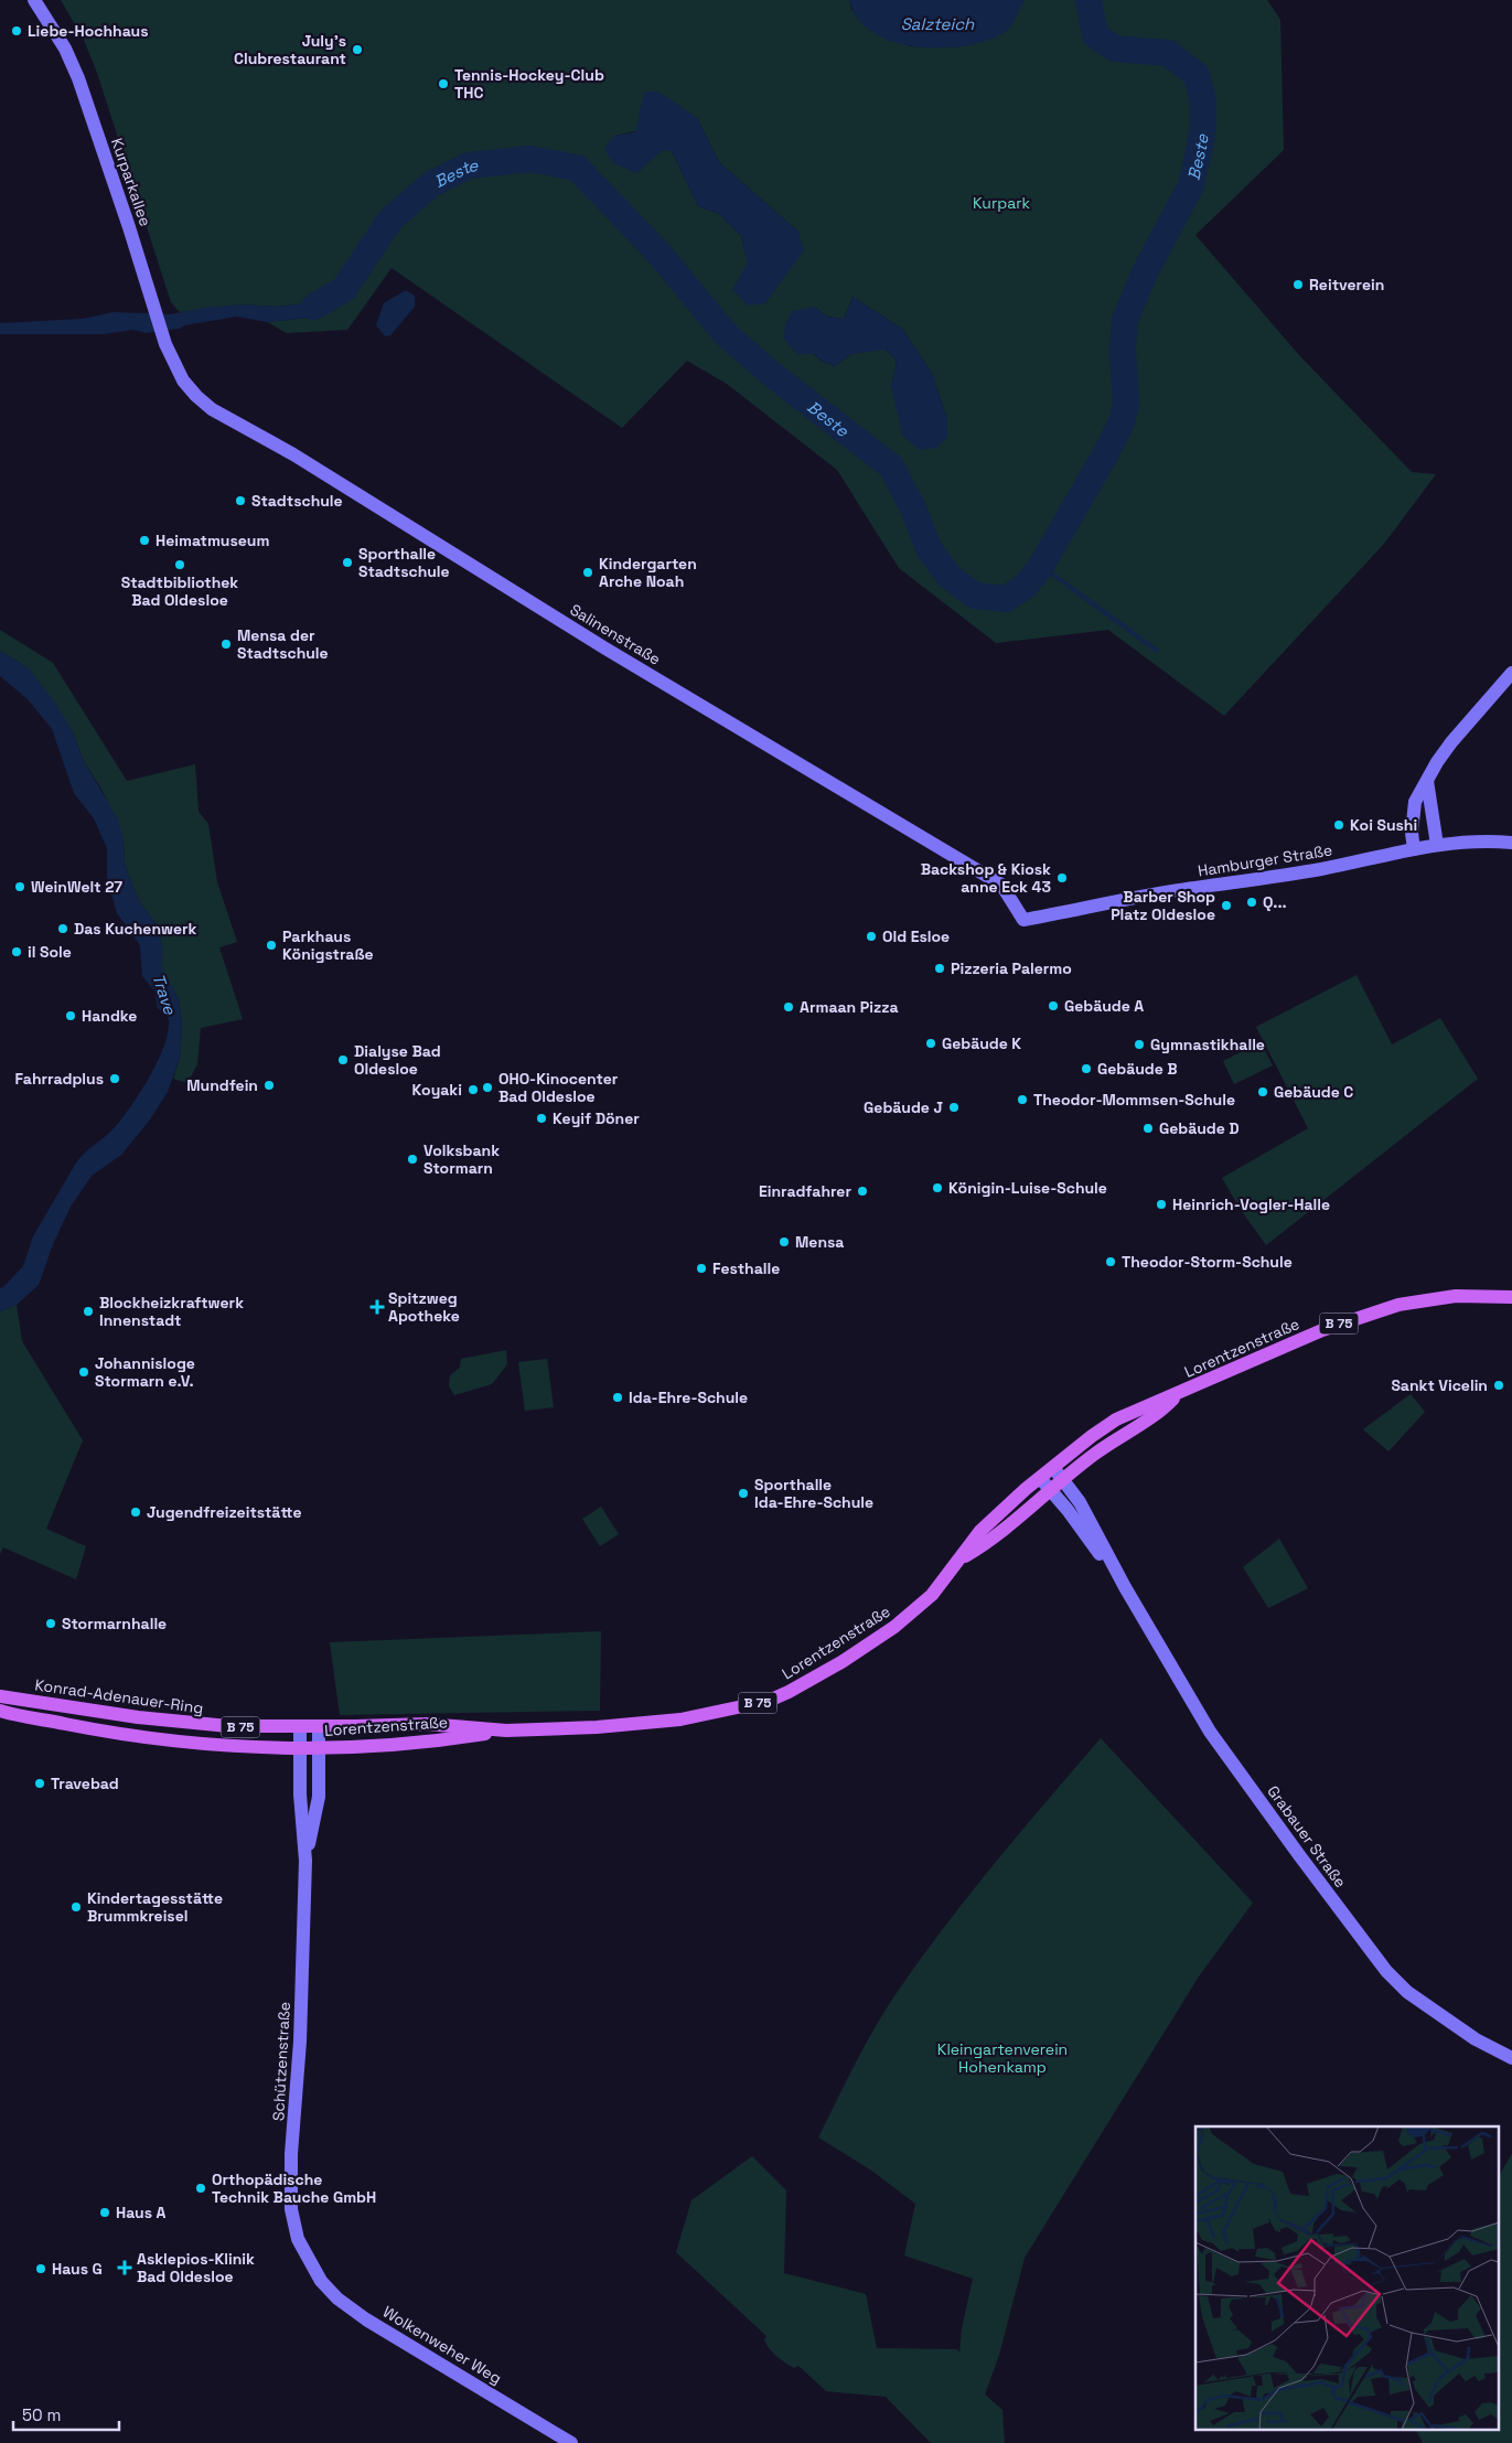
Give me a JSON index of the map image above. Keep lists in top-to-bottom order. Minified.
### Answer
{"streets":{"main road":["B 75","Lorentzenstraße","Konrad-Adenauer-Ring"],"street":["Kurparkallee","Salinenstraße","Hamburger Straße","Grabauer Straße","Schützenstraße","Wolkenweher Weg"]},"crossings":[["Kurparkallee","Salinenstraße"],["Salinenstraße","Hamburger Straße"],["B 75","Lorentzenstraße"],["B 75","Schützenstraße"],["Lorentzenstraße","Konrad-Adenauer-Ring"],["Lorentzenstraße","Grabauer Straße"],["Lorentzenstraße","Schützenstraße"],["Konrad-Adenauer-Ring","Schützenstraße"],["Schützenstraße","Wolkenweher Weg"]],"water":["Salzteich","Beste","Trave"],"parks":["Kurpark","Kleingartenverein Hohenkamp"],"places":{"other":["Liebe-Hochhaus","July's Clubrestaurant","Tennis-Hockey-Club THC","Reitverein","Stadtschule","Heimatmuseum","Sporthalle Stadtschule","Stadtbibliothek Bad Oldesloe","Kindergarten Arche Noah","Mensa der Stadtschule","Koi Sushi","Backshop & Kiosk anne Eck 43","WeinWelt 27","Q...","Barber Shop Platz Oldesloe","Das Kuchenwerk","Old Esloe","Parkhaus Königstraße","il Sole","Pizzeria Palermo","Gebäude A","Armaan Pizza","Handke","Gebäude K","Gymnastikhalle","Dialyse Bad Oldesloe","Gebäude B","Fahrradplus","Mundfein","OHO-Kinocenter Bad Oldesloe","Koyaki","Gebäude C","Theodor-Mommsen-Schule","Gebäude J","Keyif Döner","Gebäude D","Volksbank Stormarn","Königin-Luise-Schule","Einradfahrer","Heinrich-Vogler-Halle","Mensa","Theodor-Storm-Schule","Festhalle","Blockheizkraftwerk Innenstadt","Johannisloge Stormarn e.V.","Sankt Vicelin","Ida-Ehre-Schule","Sporthalle Ida-Ehre-Schule","Jugendfreizeitstätte","Stormarnhalle","Travebad","Kindertagesstätte Brummkreisel","Orthopädische Technik Bauche GmbH","Haus A","Haus G"],"health":["Spitzweg Apotheke","Asklepios-Klinik Bad Oldesloe"]},"scale_bar":"50 m"}
